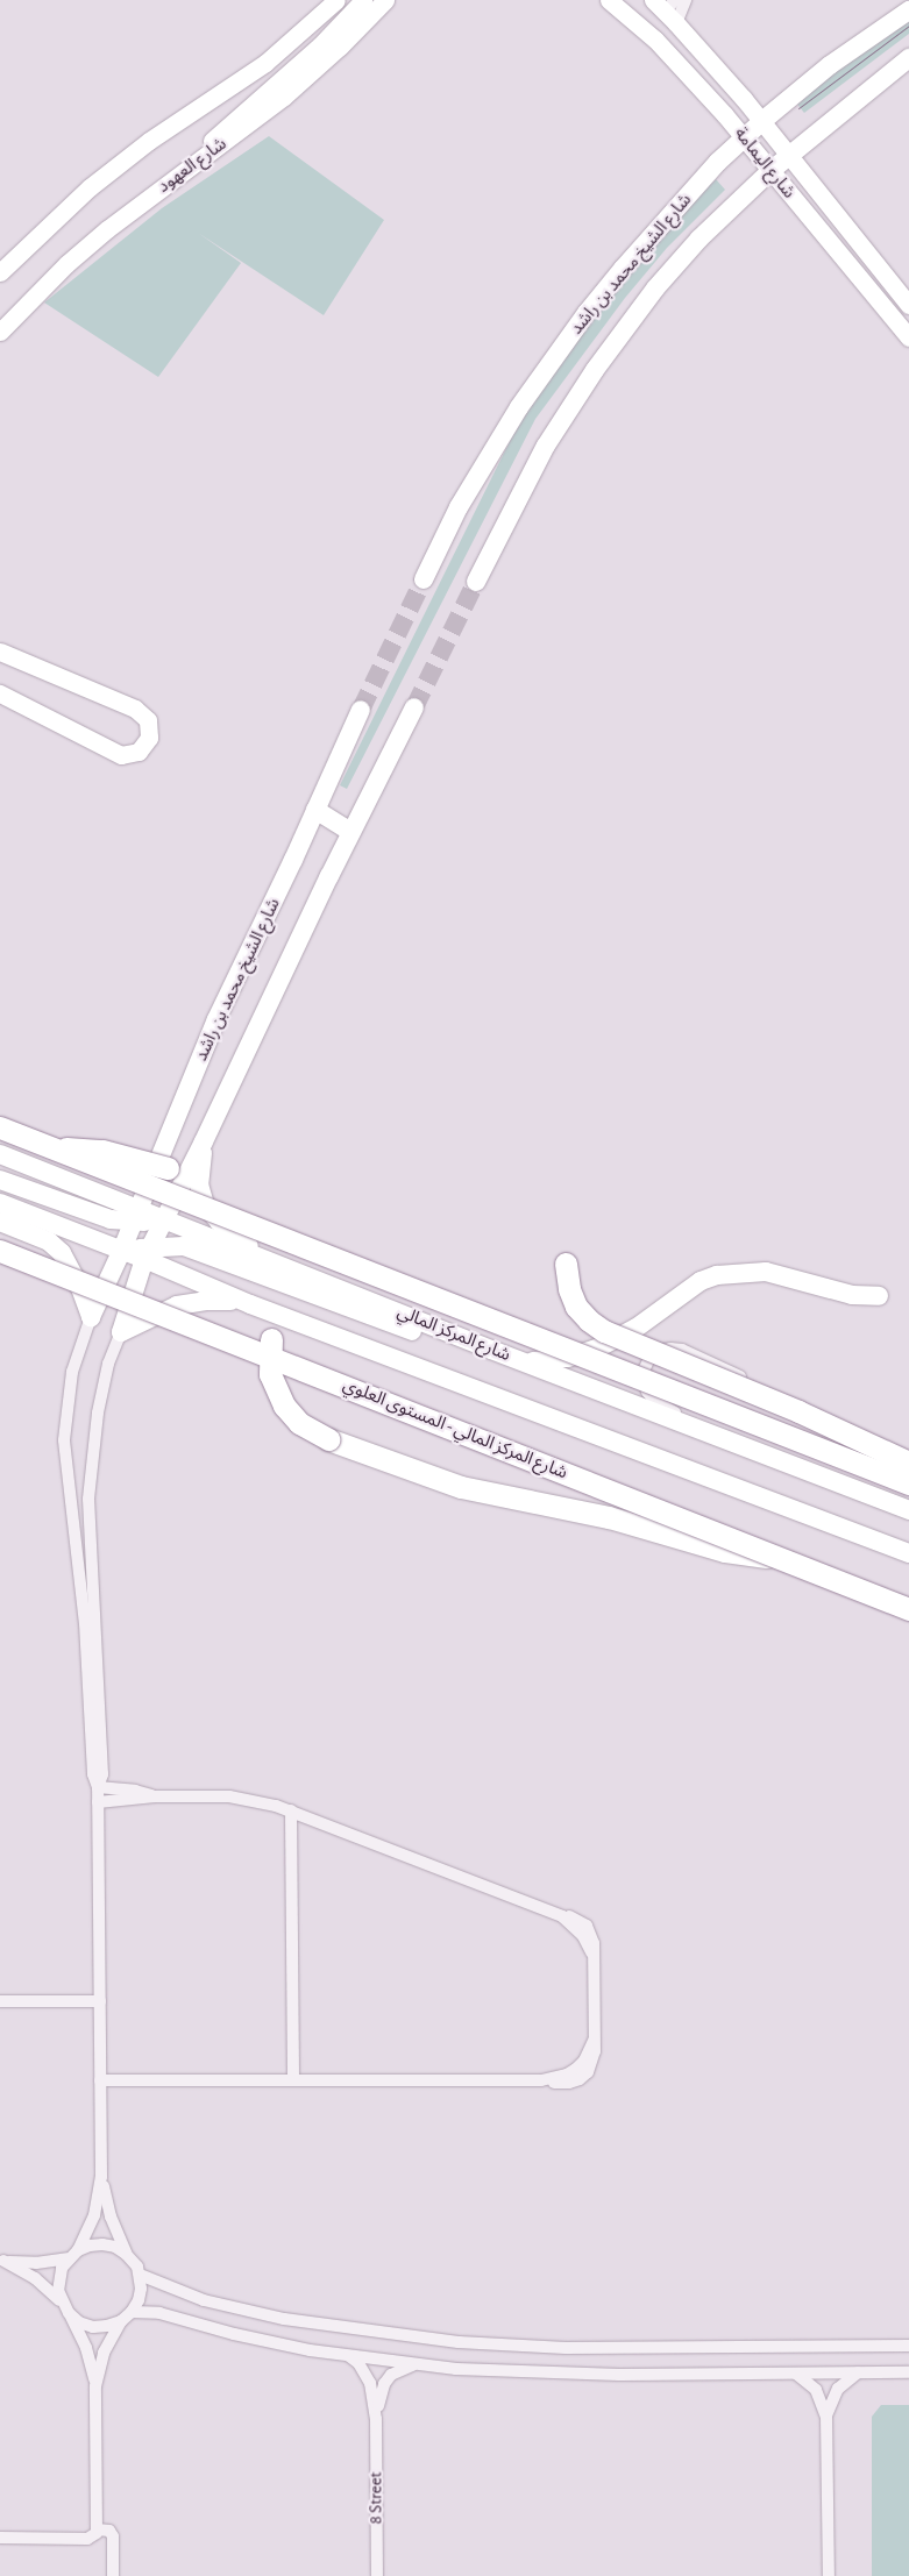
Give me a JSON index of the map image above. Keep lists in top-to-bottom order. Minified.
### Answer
{"streets":{"highway":["شارع المركز المالي - المستوى العلوي"],"main road":["شارع الشيخ محمد بن راشد","شارع المركز المالي"],"street":["شارع اليمامة","شارع العهود","8 Street"]},"crossings":[["شارع اليمامة","شارع الشيخ محمد بن راشد"]]}
